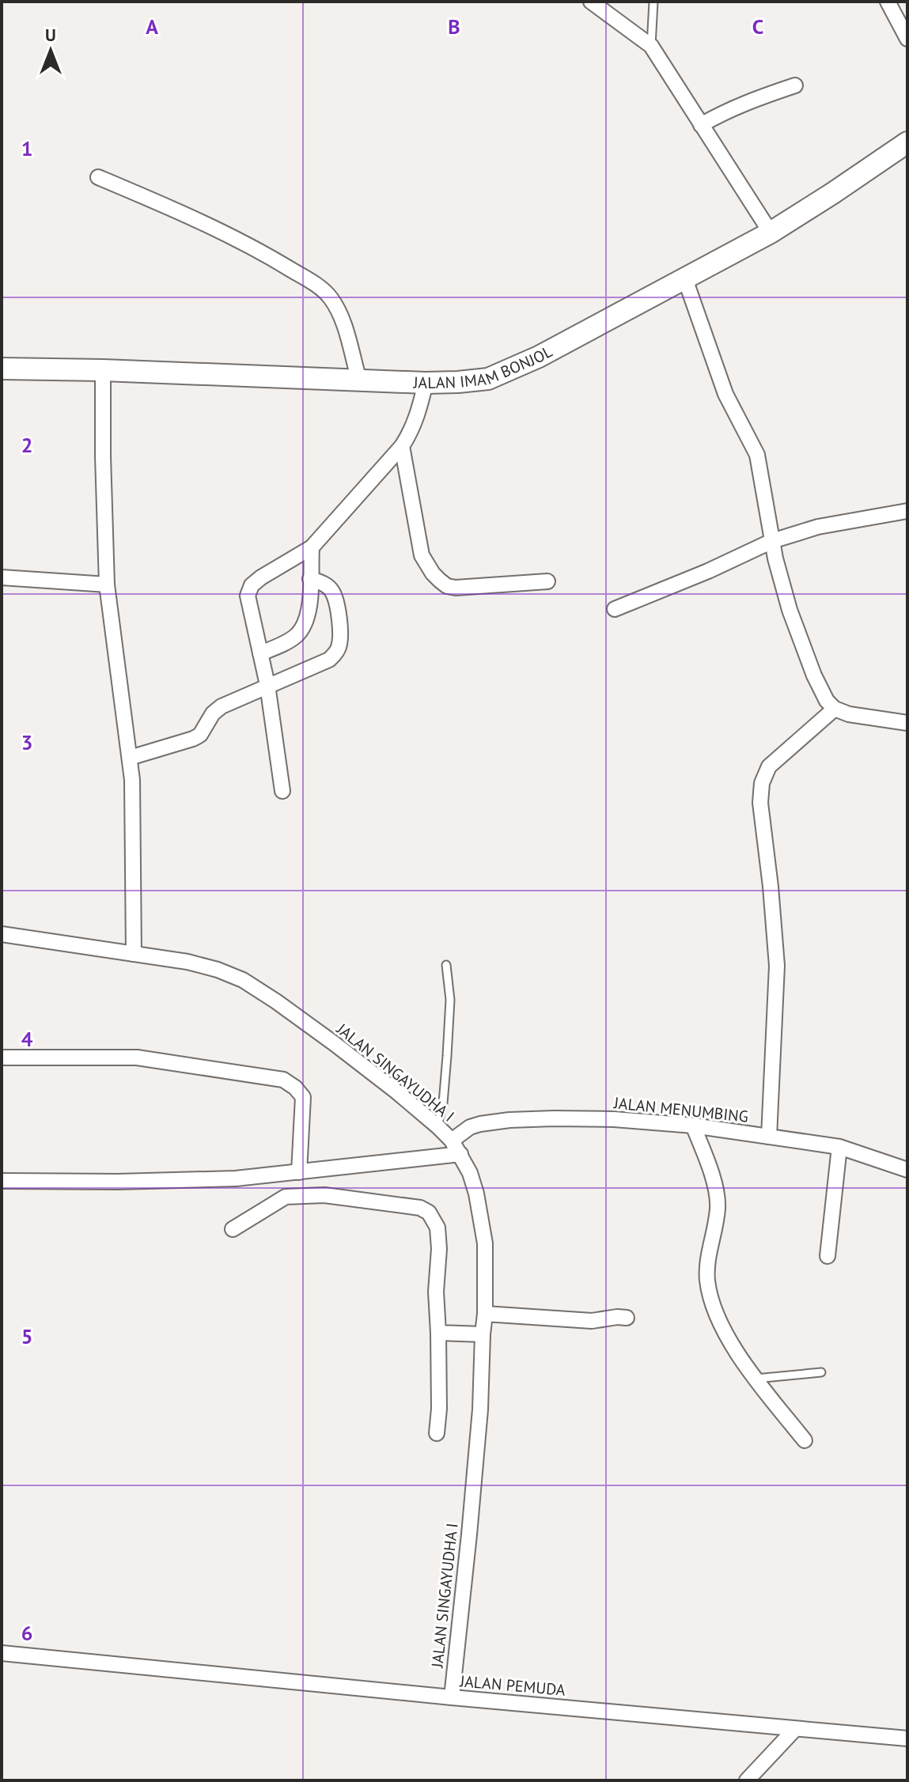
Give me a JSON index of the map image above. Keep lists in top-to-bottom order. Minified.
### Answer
{"streets":{"main road":["JALAN IMAM BONJOL"],"street":["JALAN SINGAYUDHA I","JALAN MENUMBING","JALAN PEMUDA"]},"crossings":[["JALAN SINGAYUDHA I","JALAN MENUMBING"],["JALAN SINGAYUDHA I","JALAN PEMUDA"]],"north":"top","grid":{"columns":["A","B","C"],"rows":["1","2","3","4","5","6"]}}
